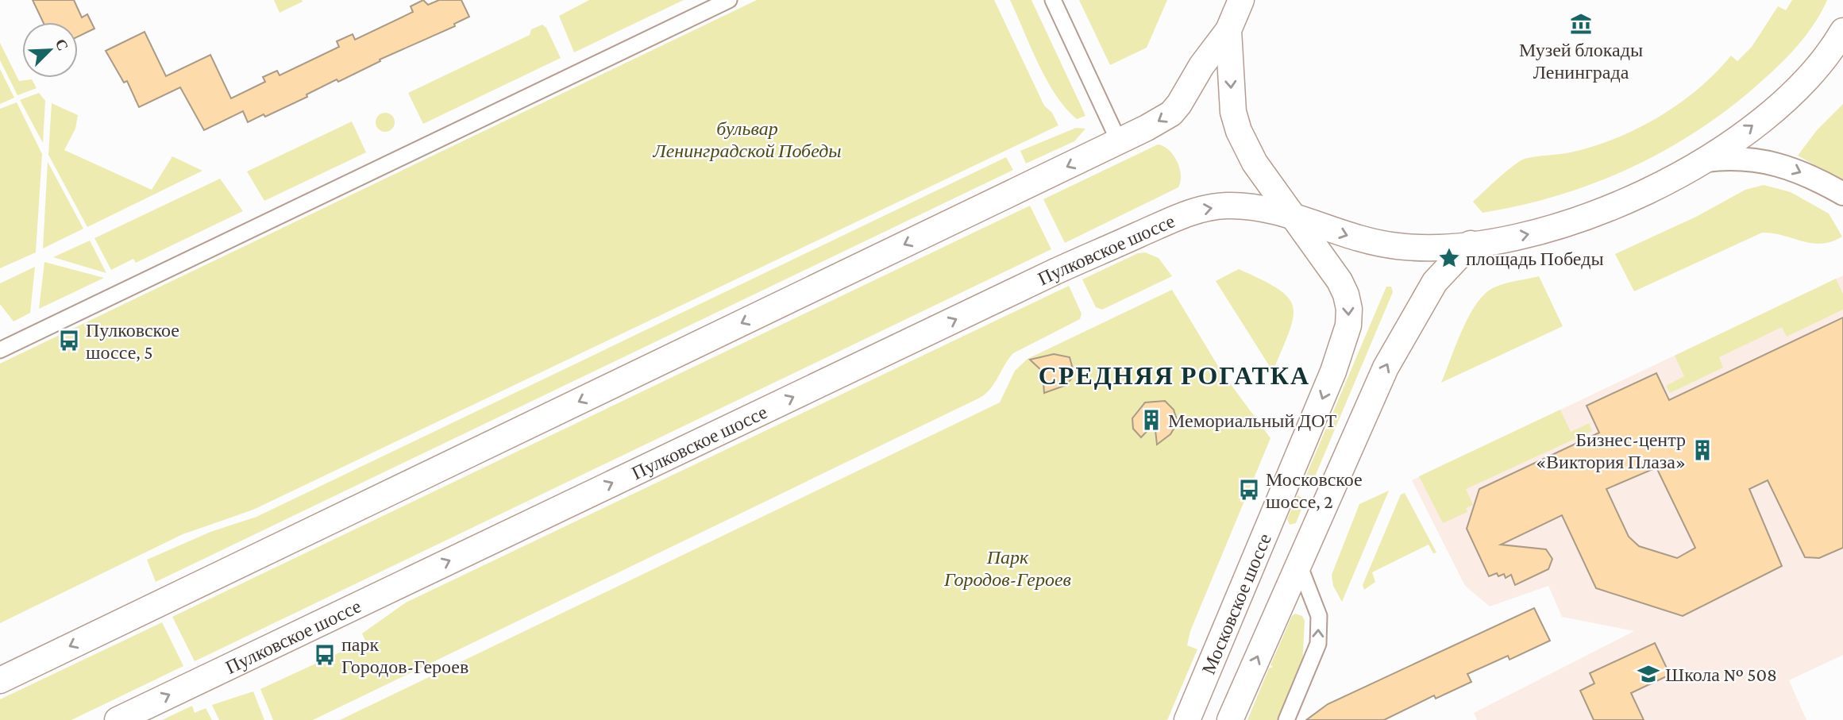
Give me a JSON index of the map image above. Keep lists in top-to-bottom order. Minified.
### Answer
{"streets":{"main road":["Пулковское шоссе","Московское шоссе"]},"crossings":[["Пулковское шоссе","Московское шоссе"]],"districts":["СРЕДНЯЯ РОГАТКА"],"parks":["бульвар Ленинградской Победы","Парк Городов-Героев"],"places":{"museum":["Музей блокады Ленинграда"],"place":["площадь Победы"],"bus stop":["Пулковское шоссе, 5","Московское шоссе, 2","парк Городов-Героев"],"building":["Мемориальный ДОТ","Бизнес-центр «Виктория Плаза»"],"school or university":["Школа № 508"]},"north":"top right"}
